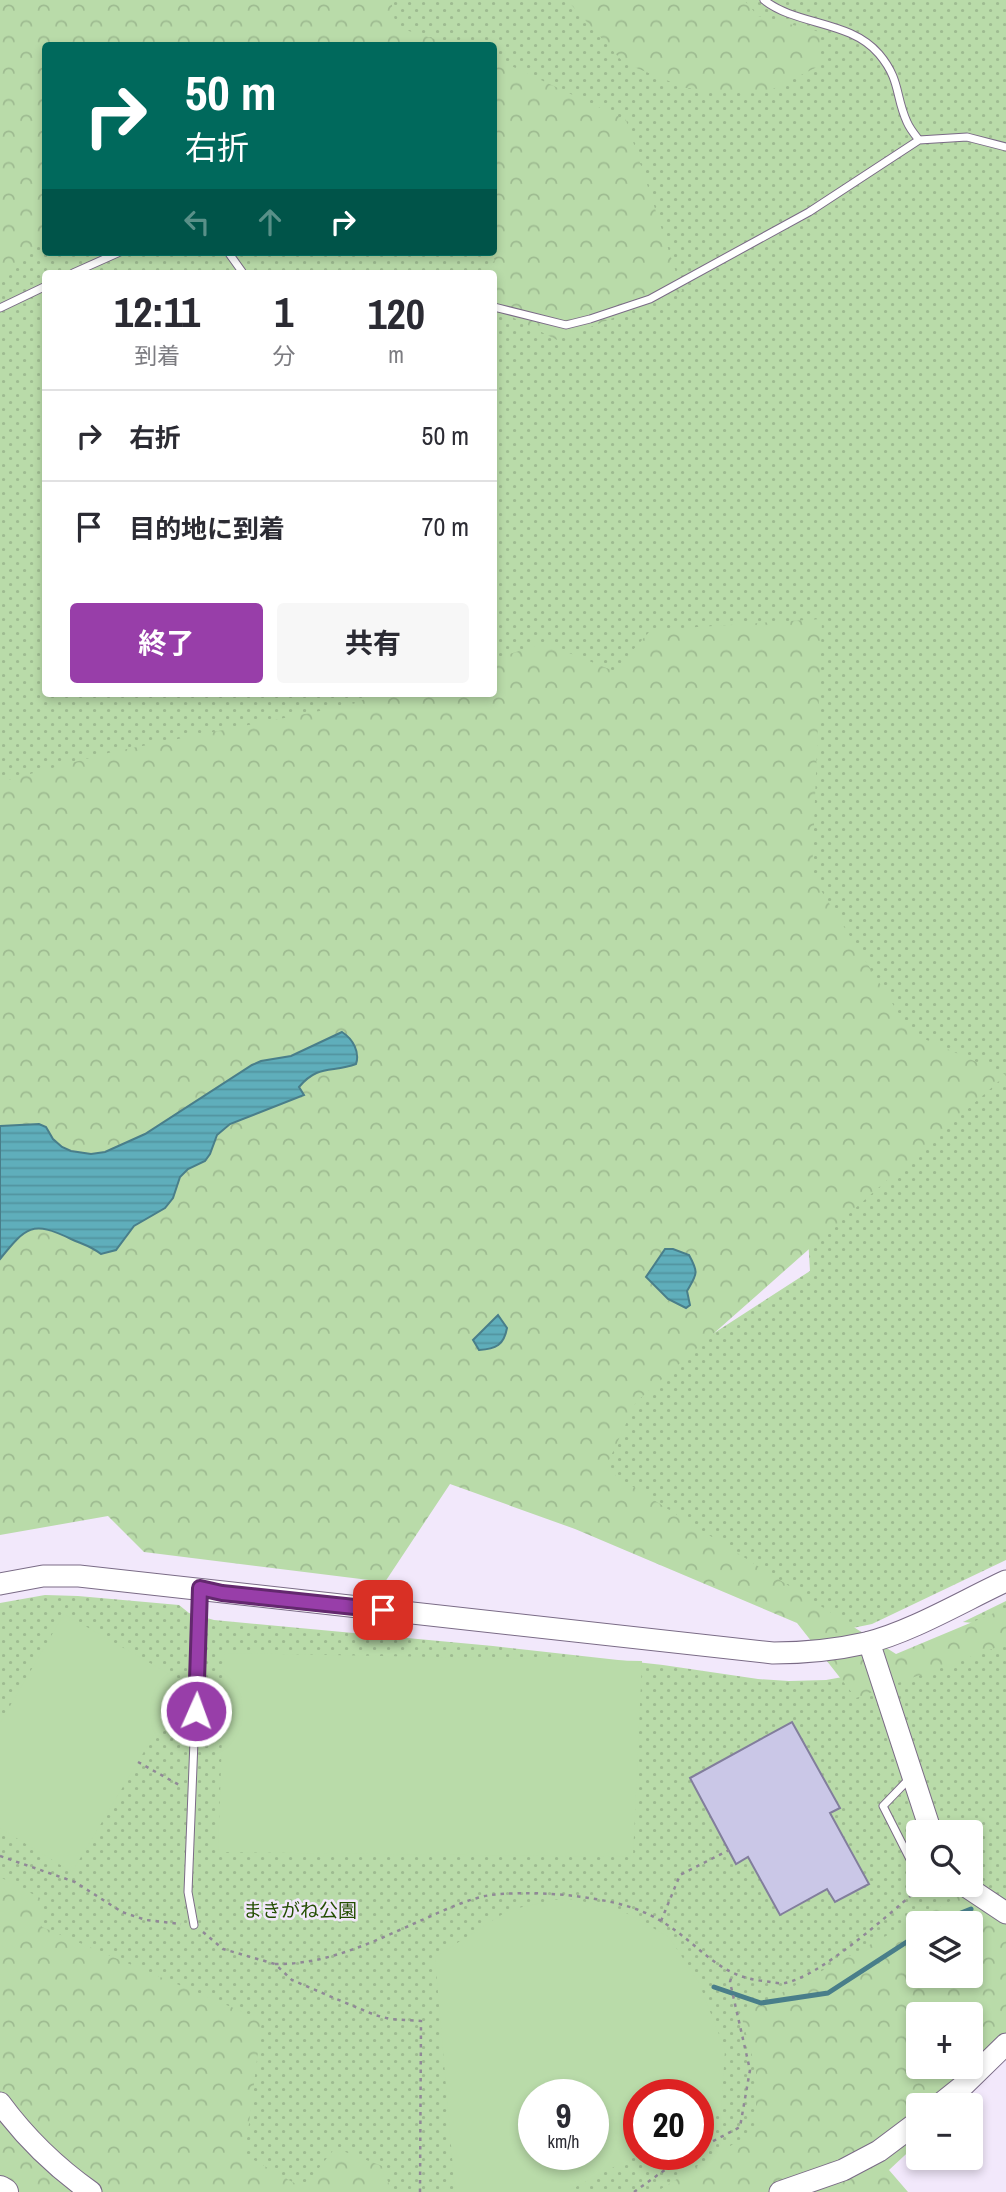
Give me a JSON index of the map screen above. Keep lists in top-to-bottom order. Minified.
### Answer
{"parks":["まきがね公園"],"page":{"turn":["50 m","右折"],"eta":["12:11","到着","1","分","120","m"],"list":[{"name":"右折","value":"50 m"},{"name":"目的地に到着","value":"70 m"}],"buttons":["終了","共有"],"map_buttons":["+","−"],"speed":"9 km/h","limit":"20"}}
